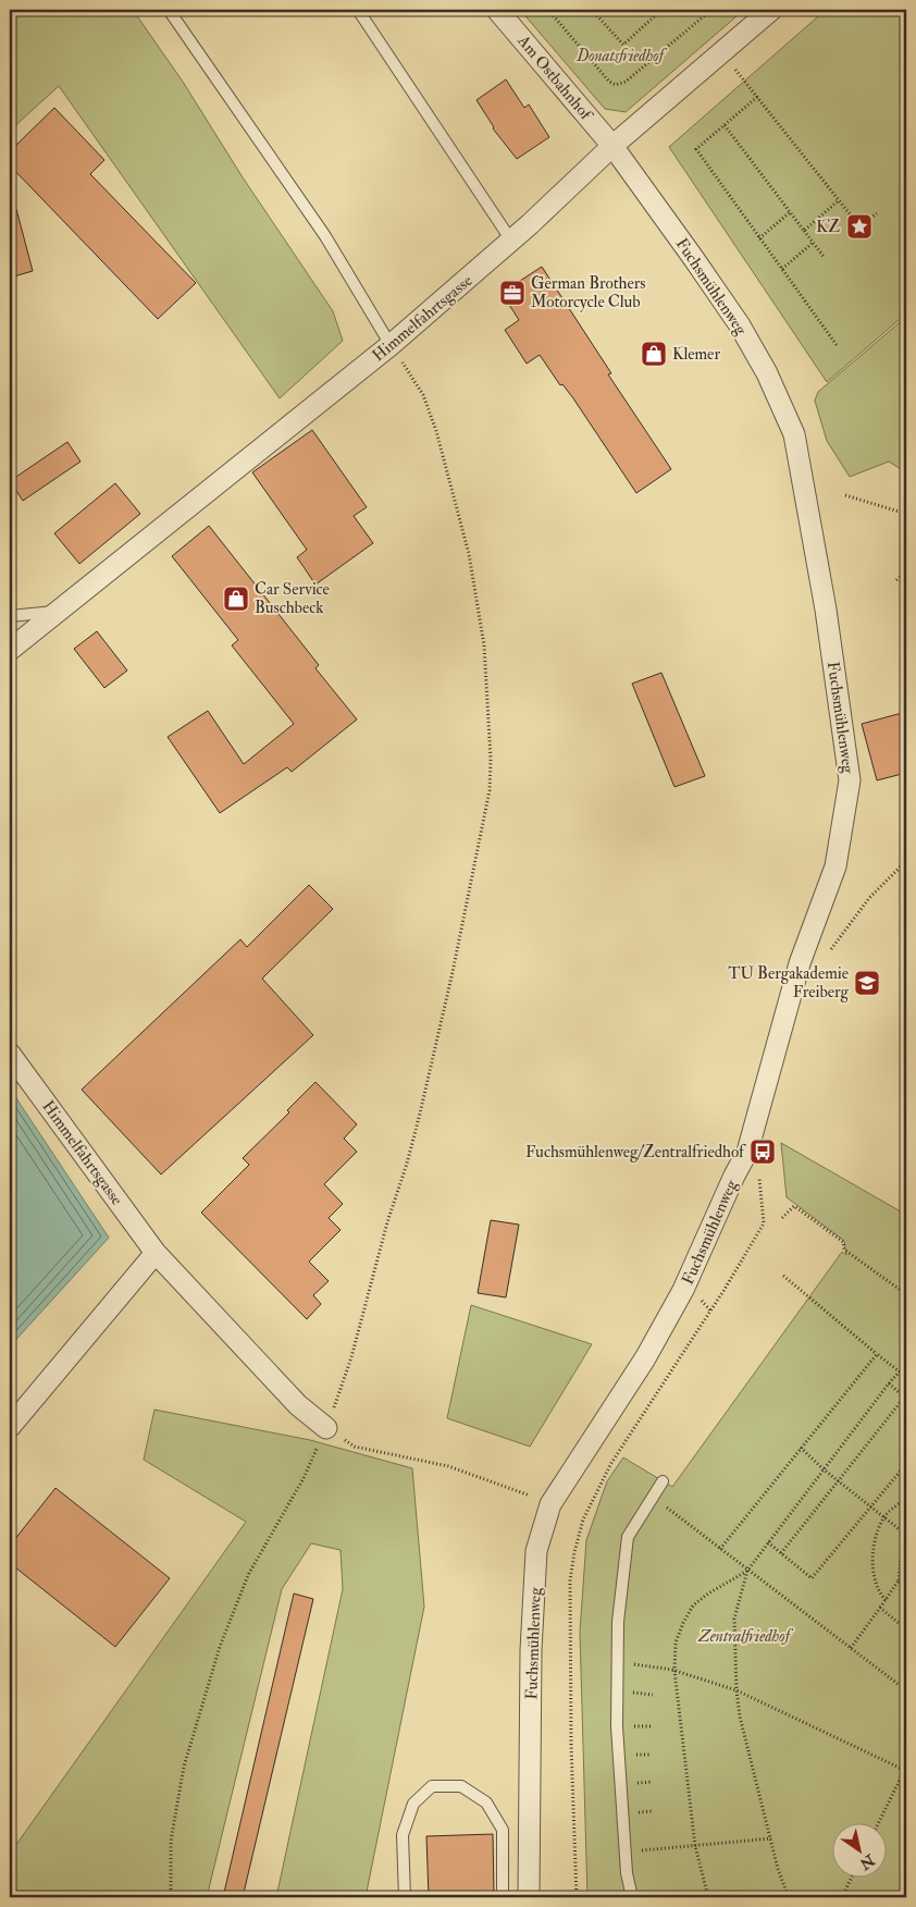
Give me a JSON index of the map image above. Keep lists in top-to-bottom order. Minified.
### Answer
{"streets":{"street":["Am Ostbahnhof","Fuchsmühlenweg","Himmelfahrtsgasse"]},"crossings":[["Am Ostbahnhof","Fuchsmühlenweg"],["Am Ostbahnhof","Himmelfahrtsgasse"],["Fuchsmühlenweg","Himmelfahrtsgasse"]],"parks":["Donatsfriedhof","Zentralfriedhof"],"places":{"place":["KZ"],"office":["German Brothers Motorcycle Club"],"shop":["Klemer","Car Service Buschbeck"],"school or university":["TU Bergakademie Freiberg"],"bus stop":["Fuchsmühlenweg/Zentralfriedhof"]},"north":"bottom right"}
